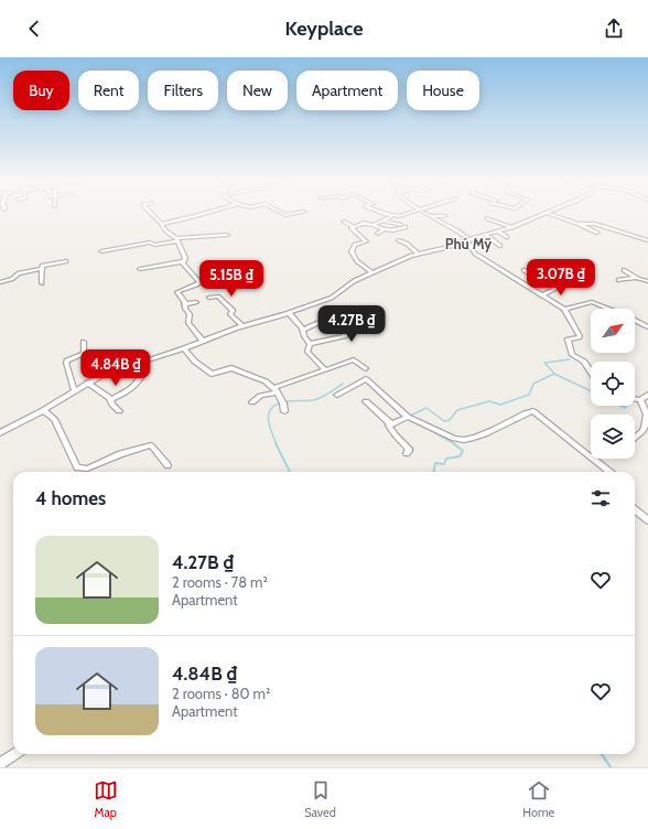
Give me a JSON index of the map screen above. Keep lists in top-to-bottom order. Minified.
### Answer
{"districts":["Phú Mỹ"],"north":"top right","page":{"header":"Keyplace","chip":["Buy","Rent","Filters","New","Apartment","House"],"price":["3.07B ₫","5.15B ₫","4.27B ₫","4.84B ₫"],"heading":"4 homes","list":[{"name":"4.27B ₫","note":"2 rooms · 78 m² · Apartment"},{"name":"4.84B ₫","note":"2 rooms · 80 m² · Apartment"}],"tabs":["Map","Saved","Home"]}}
